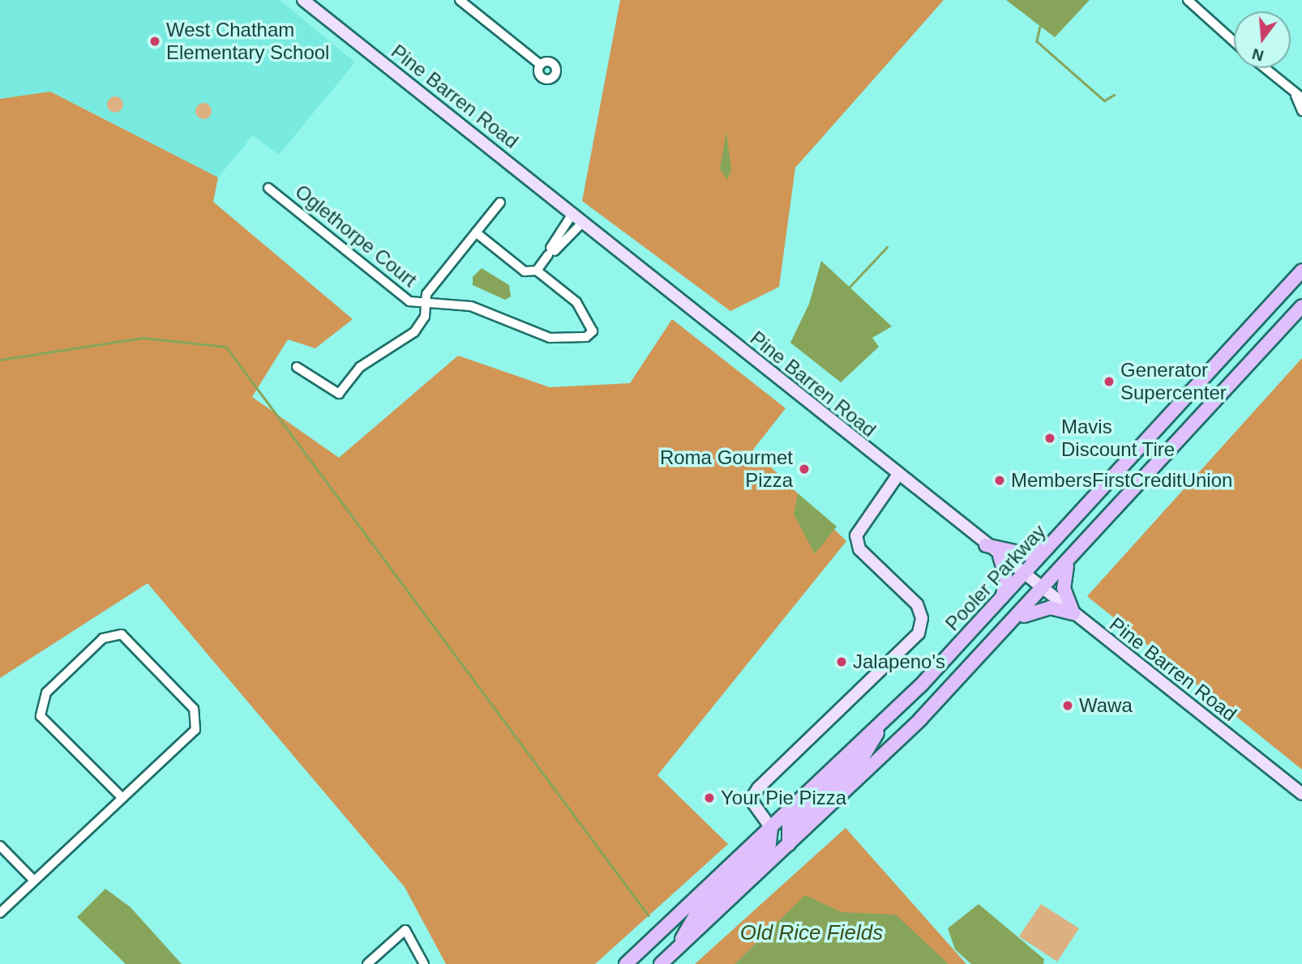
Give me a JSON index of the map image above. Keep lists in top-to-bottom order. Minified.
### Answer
{"streets":{"main road":["Pine Barren Road","Pooler Parkway"],"street":["Oglethorpe Court"]},"crossings":[["Pine Barren Road","Pooler Parkway"]],"water":["Old Rice Fields"],"places":["West Chatham Elementary School","Generator Supercenter","Mavis Discount Tire","Roma Gourmet Pizza","MembersFirstCreditUnion","Jalapeno's","Wawa","Your Pie Pizza"],"north":"bottom"}
